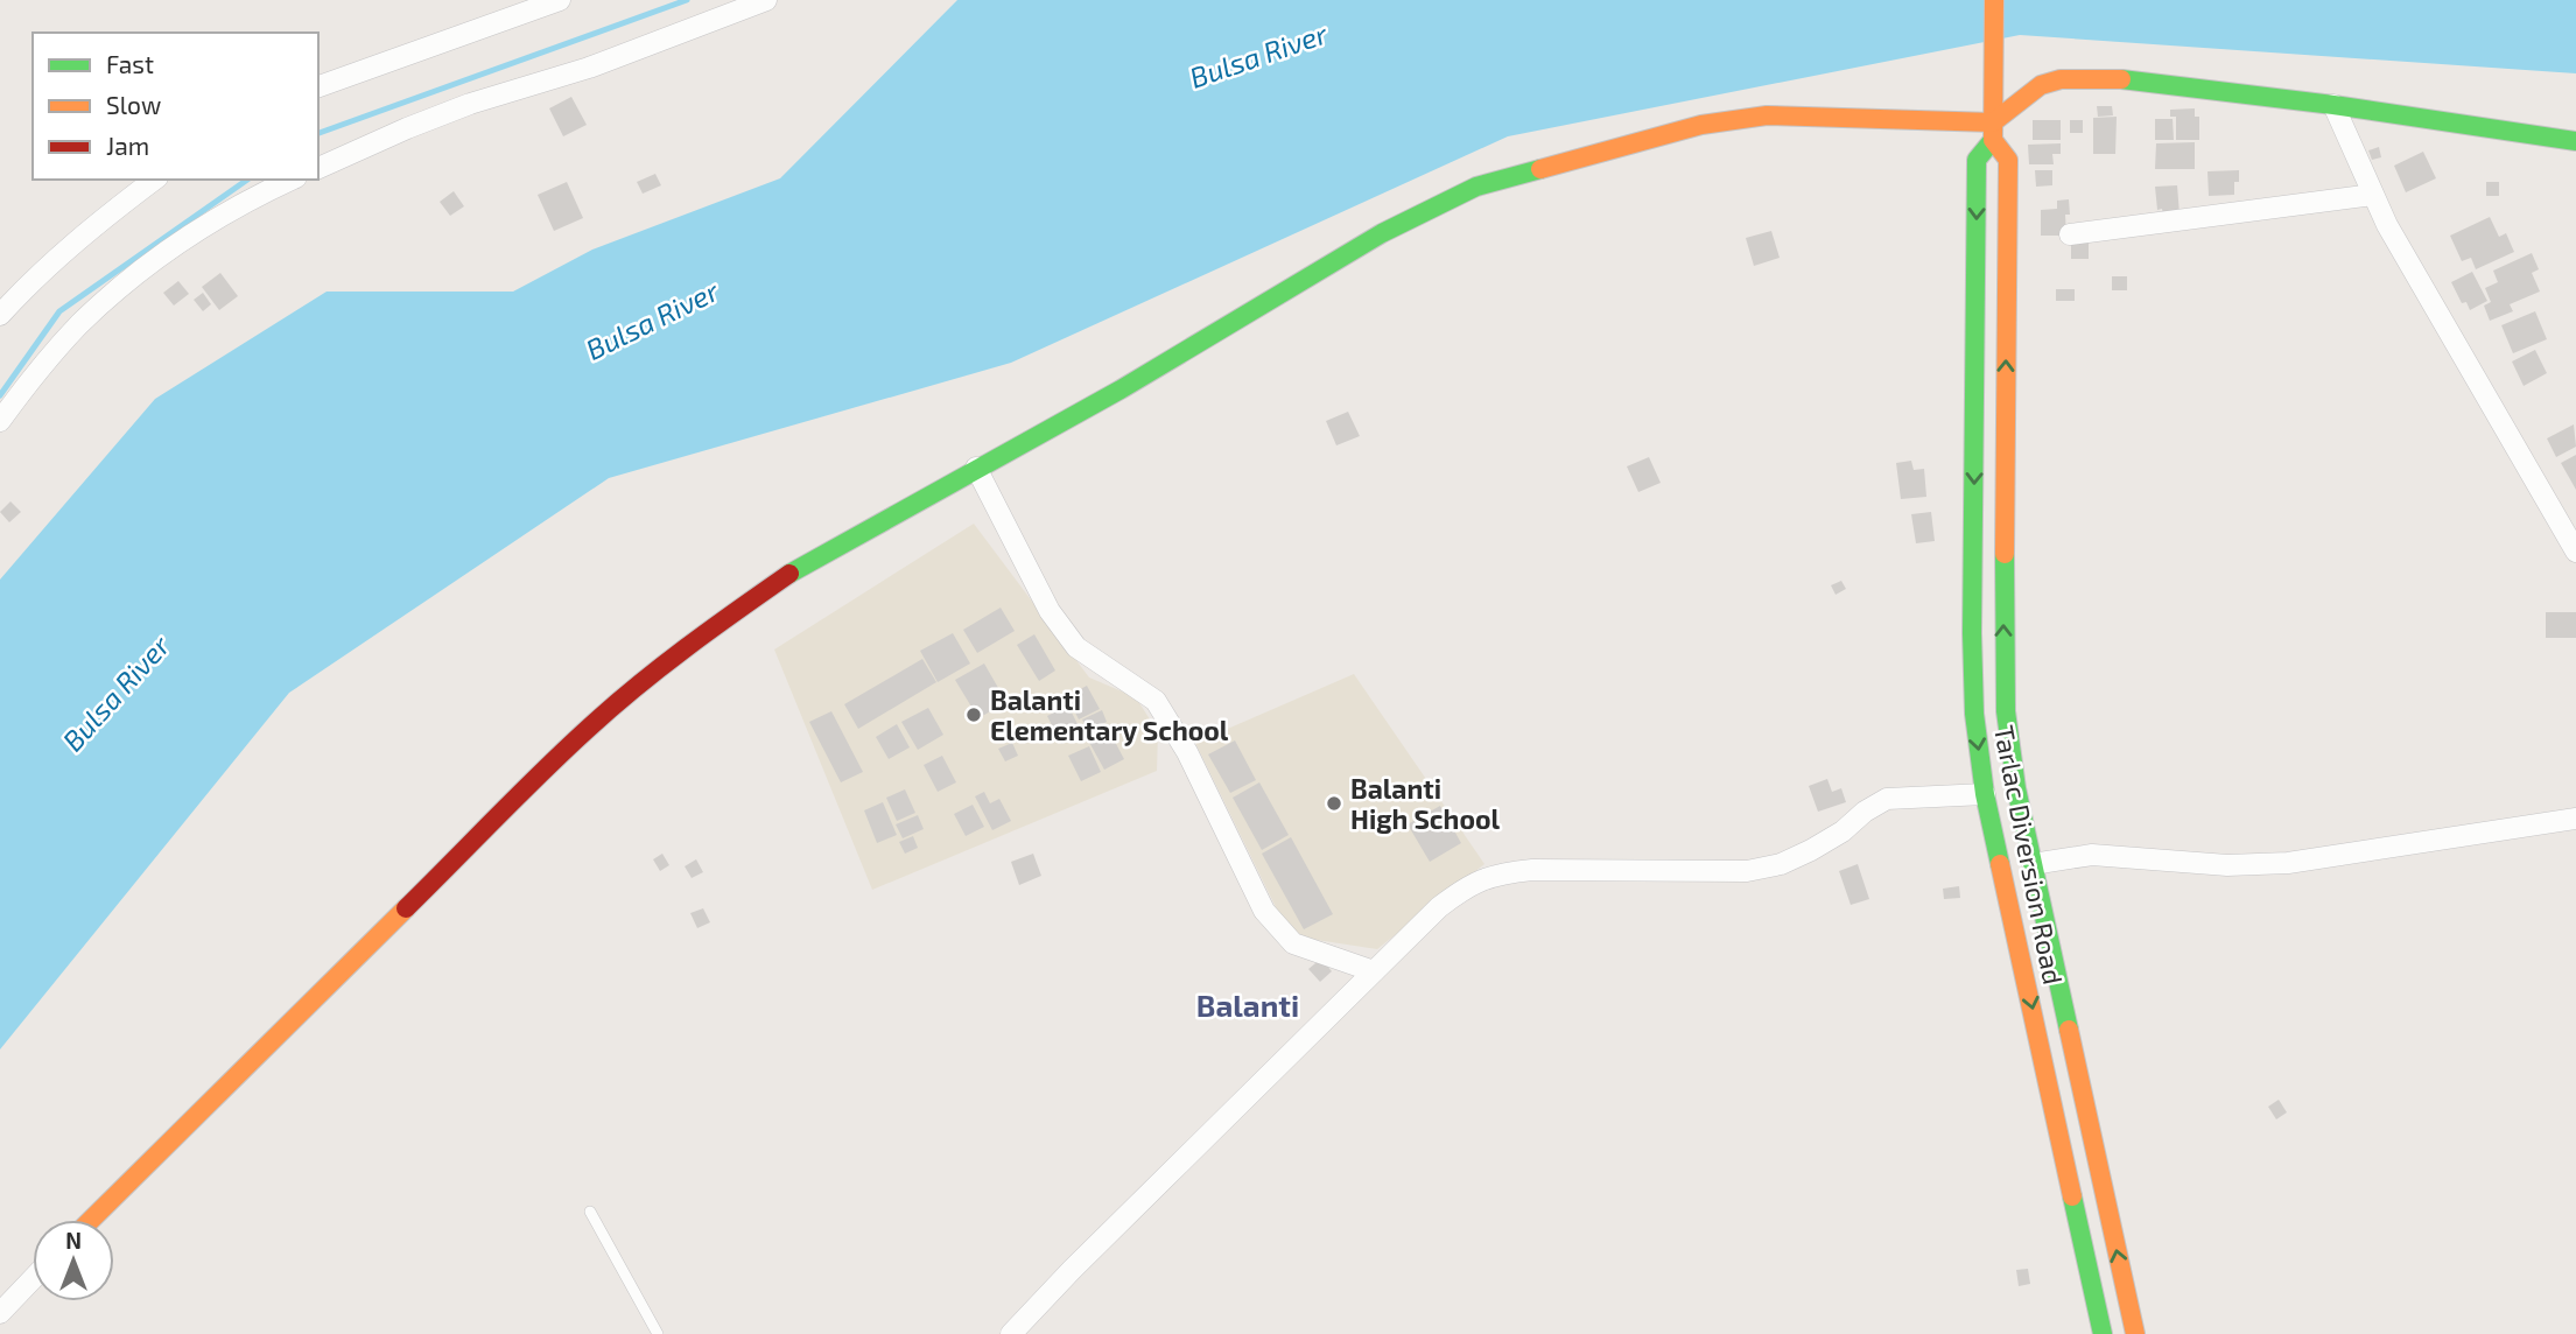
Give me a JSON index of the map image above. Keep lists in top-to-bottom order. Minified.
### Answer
{"streets":{"street":["Tarlac Diversion Road"]},"districts":["Balanti"],"water":["Bulsa River"],"places":["Balanti Elementary School","Balanti High School"],"legend":["Fast","Slow","Jam"],"north":"top"}
